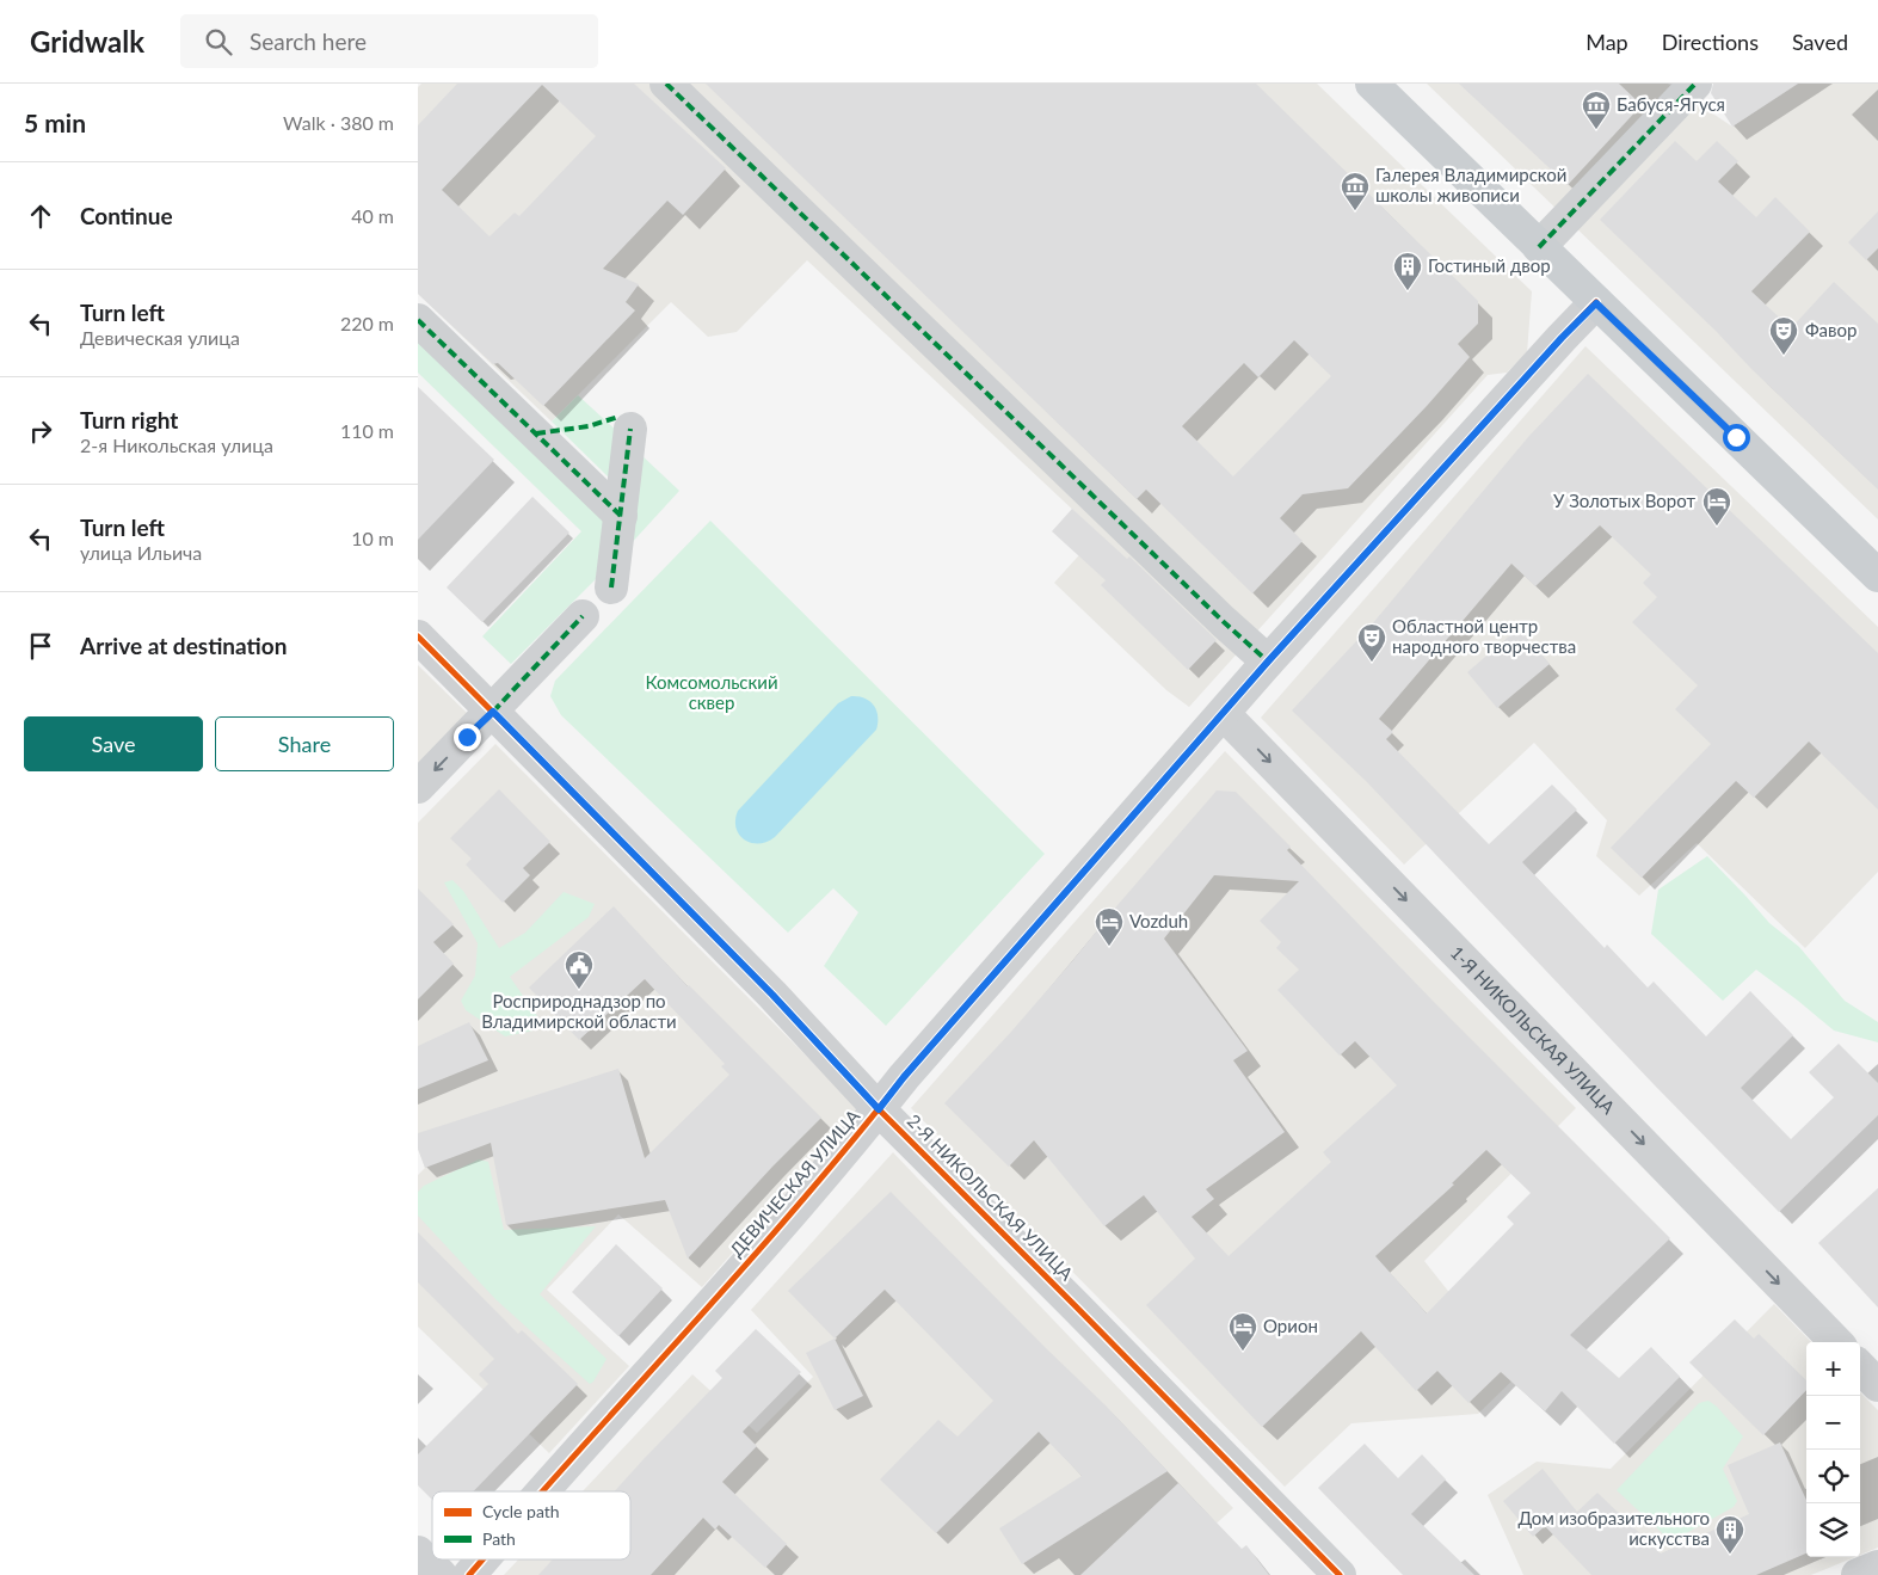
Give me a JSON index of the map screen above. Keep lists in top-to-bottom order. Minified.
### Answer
{"streets":{"street":["1-Я НИКОЛЬСКАЯ УЛИЦА","ДЕВИЧЕСКАЯ УЛИЦА","2-Я НИКОЛЬСКАЯ УЛИЦА"]},"crossings":[["1-Я НИКОЛЬСКАЯ УЛИЦА","ДЕВИЧЕСКАЯ УЛИЦА"],["ДЕВИЧЕСКАЯ УЛИЦА","2-Я НИКОЛЬСКАЯ УЛИЦА"]],"one_way":["1-Я НИКОЛЬСКАЯ УЛИЦА"],"parks":["Комсомольский сквер"],"places":{"museum":["Бабуся-Ягуся","Галерея Владимирской школы живописи"],"building":["Гостиный двор","Дом изобразительного искусства"],"theatre":["Фавор","Областной центр народного творчества"],"hotel":["У Золотых Ворот","Vozduh","Орион"],"public building":["Росприроднадзор по Владимирской области"]},"legend":["Cycle path","Path"],"page":{"header":"Gridwalk","search":"Search here","nav":["Map","Directions","Saved"],"heading":["5 min","Walk · 380 m"],"list":[["Continue","40 m"],["Turn left","Девическая улица","220 m"],["Turn right","2-я Никольская улица","110 m"],["Turn left","улица Ильича","10 m"],"Arrive at destination"],"buttons":["Save","Share"],"map_buttons":["+","−"]}}
